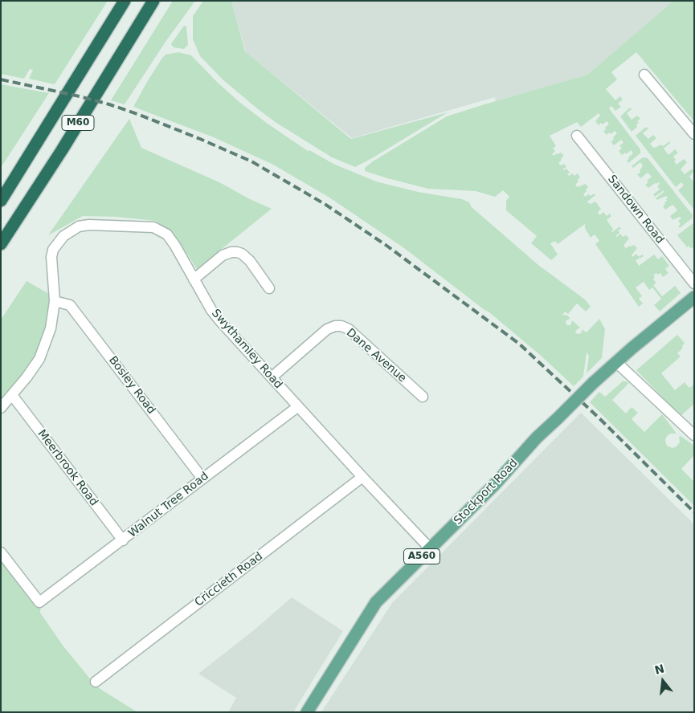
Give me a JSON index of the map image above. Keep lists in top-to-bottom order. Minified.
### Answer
{"streets":{"highway":["M60"],"main road":["Stockport Road","A560"],"street":["Sandown Road","Swythamley Road","Dane Avenue","Bosley Road","Meerbrook Road","Walnut Tree Road","Criccieth Road"]},"crossings":[["Swythamley Road","Dane Avenue"],["Swythamley Road","Bosley Road"],["Swythamley Road","Meerbrook Road"],["Swythamley Road","Stockport Road"],["Swythamley Road","Walnut Tree Road"],["Swythamley Road","Criccieth Road"],["Bosley Road","Walnut Tree Road"],["Meerbrook Road","Walnut Tree Road"]],"north":"top"}
